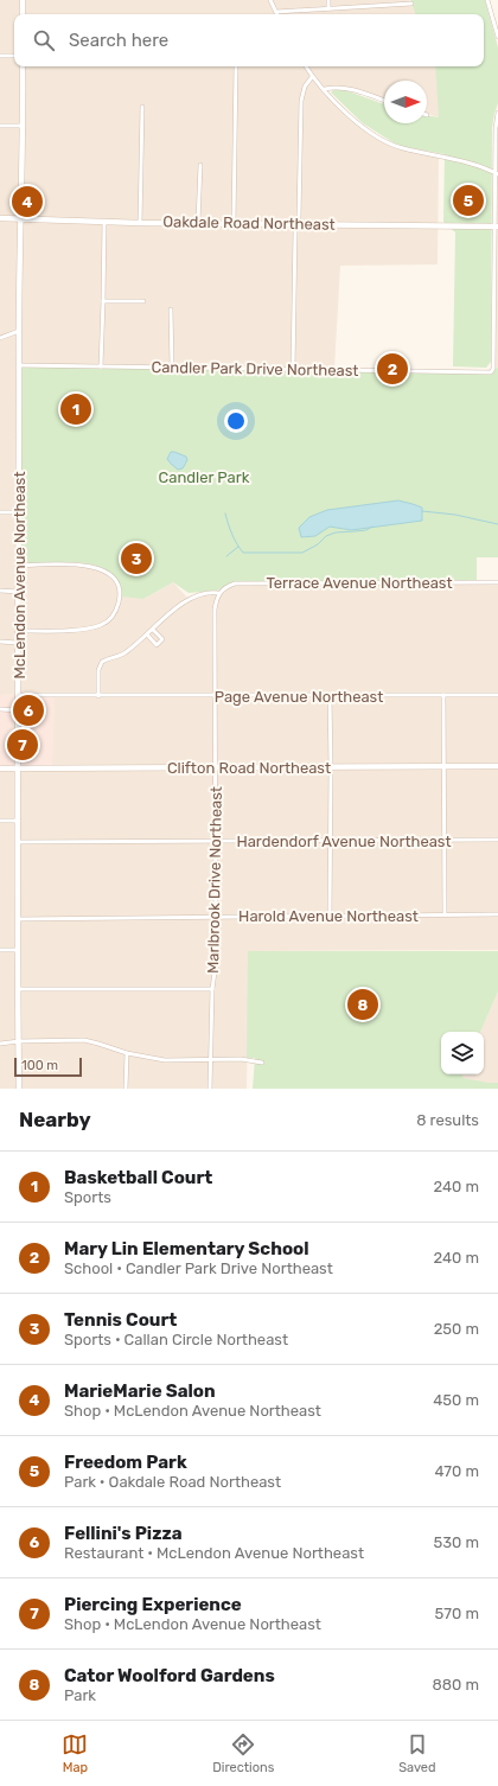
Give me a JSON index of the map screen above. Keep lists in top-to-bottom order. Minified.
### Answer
{"streets":{"street":["Oakdale Road Northeast","Candler Park Drive Northeast","McLendon Avenue Northeast","Terrace Avenue Northeast","Page Avenue Northeast","Clifton Road Northeast","Hardendorf Avenue Northeast","Marlbrook Drive Northeast","Harold Avenue Northeast"]},"crossings":[["Oakdale Road Northeast","Candler Park Drive Northeast"],["Oakdale Road Northeast","McLendon Avenue Northeast"],["Candler Park Drive Northeast","McLendon Avenue Northeast"],["McLendon Avenue Northeast","Page Avenue Northeast"],["McLendon Avenue Northeast","Clifton Road Northeast"],["McLendon Avenue Northeast","Hardendorf Avenue Northeast"],["McLendon Avenue Northeast","Harold Avenue Northeast"],["Terrace Avenue Northeast","Marlbrook Drive Northeast"],["Page Avenue Northeast","Marlbrook Drive Northeast"],["Clifton Road Northeast","Marlbrook Drive Northeast"],["Hardendorf Avenue Northeast","Marlbrook Drive Northeast"],["Marlbrook Drive Northeast","Harold Avenue Northeast"]],"parks":["Candler Park"],"scale_bar":"100 m","north":"right","page":{"search":"Search here","pins":["5","4","2","1","3","6","7","8"],"scale":"100 m","heading":["Nearby","8 results"],"list":[{"mark":"1","name":"Basketball Court","note":"Sports","value":"240 m"},{"mark":"2","name":"Mary Lin Elementary School","note":"School · Candler Park Drive Northeast","value":"240 m"},{"mark":"3","name":"Tennis Court","note":"Sports · Callan Circle Northeast","value":"250 m"},{"mark":"4","name":"MarieMarie Salon","note":"Shop · McLendon Avenue Northeast","value":"450 m"},{"mark":"5","name":"Freedom Park","note":"Park · Oakdale Road Northeast","value":"470 m"},{"mark":"6","name":"Fellini's Pizza","note":"Restaurant · McLendon Avenue Northeast","value":"530 m"},{"mark":"7","name":"Piercing Experience","note":"Shop · McLendon Avenue Northeast","value":"570 m"},{"mark":"8","name":"Cator Woolford Gardens","note":"Park","value":"880 m"}],"nav":["Map","Directions","Saved"]}}
